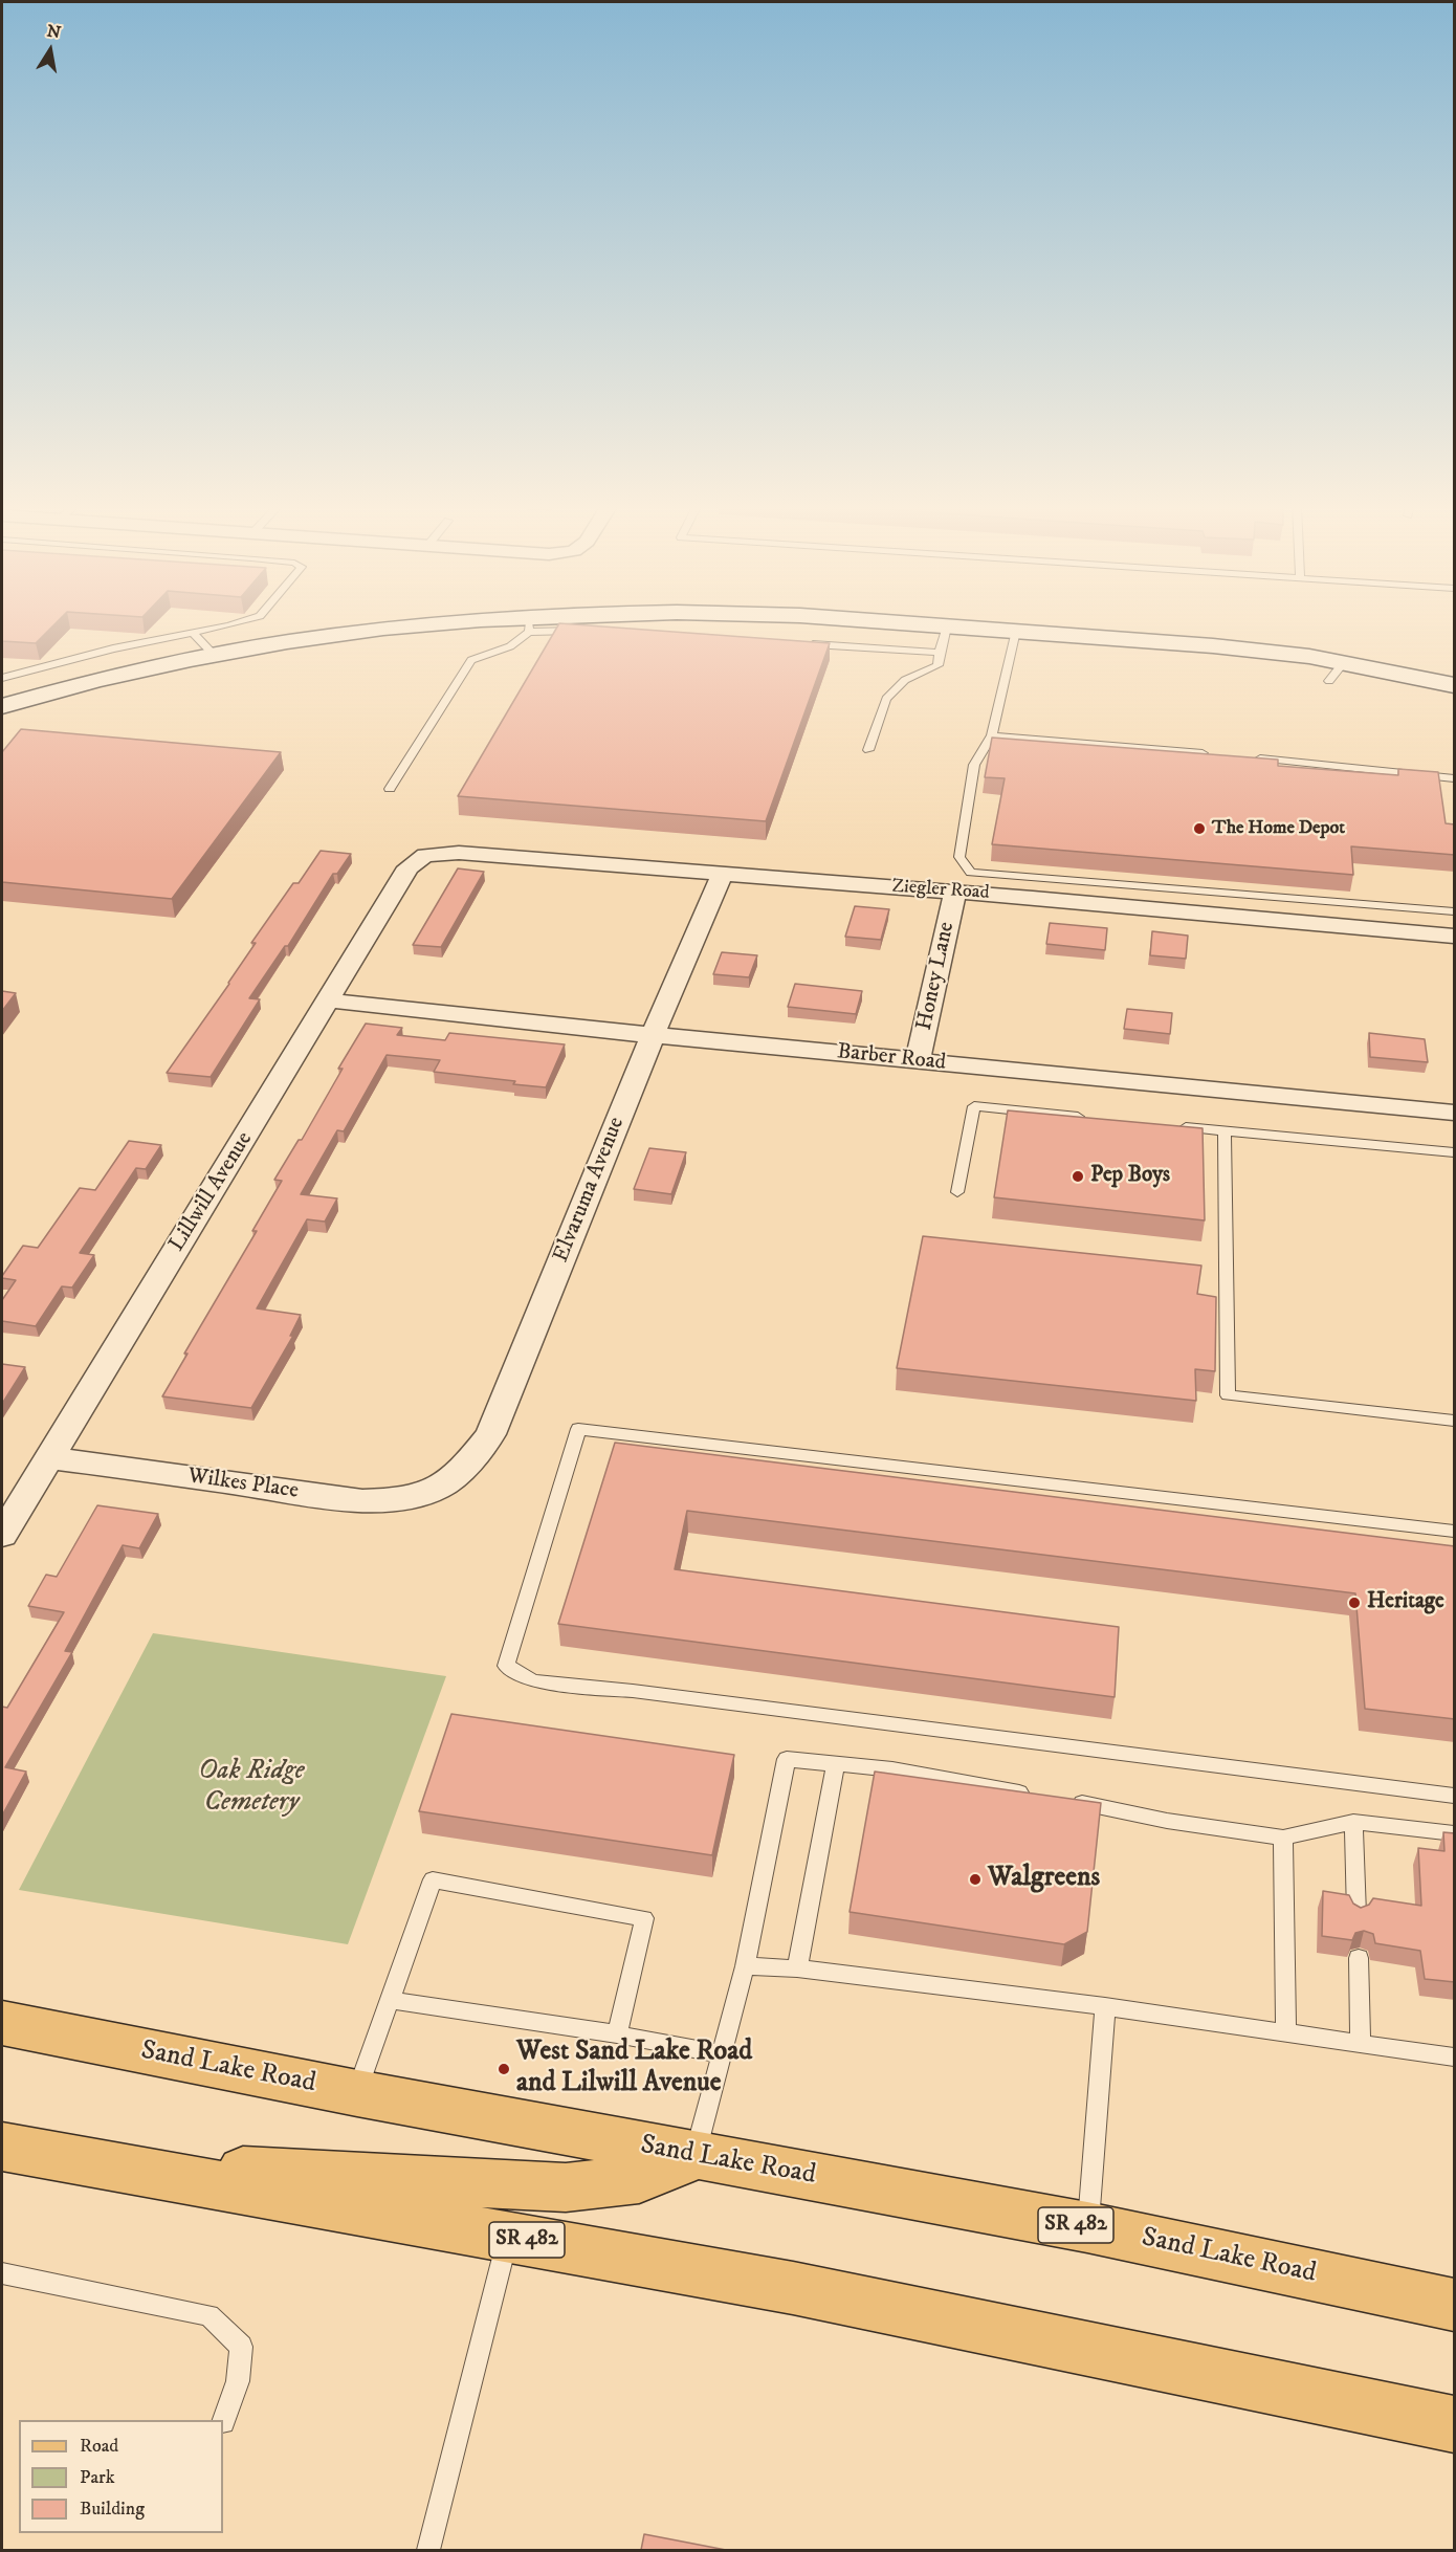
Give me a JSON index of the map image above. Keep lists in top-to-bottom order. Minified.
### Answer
{"streets":{"main road":["Sand Lake Road","SR 482"],"street":["Ziegler Road","Honey Lane","Barber Road","Elvaruma Avenue","Lillwill Avenue","Wilkes Place"]},"crossings":[["Ziegler Road","Honey Lane"],["Ziegler Road","Elvaruma Avenue"],["Ziegler Road","Lillwill Avenue"],["Honey Lane","Barber Road"],["Barber Road","Elvaruma Avenue"],["Barber Road","Lillwill Avenue"],["Elvaruma Avenue","Wilkes Place"],["Lillwill Avenue","Wilkes Place"]],"parks":["Oak Ridge Cemetery"],"places":["The Home Depot","Pep Boys","Heritage","Walgreens","West Sand Lake Road and Lilwill Avenue"],"legend":["Road","Park","Building"],"north":"top"}
